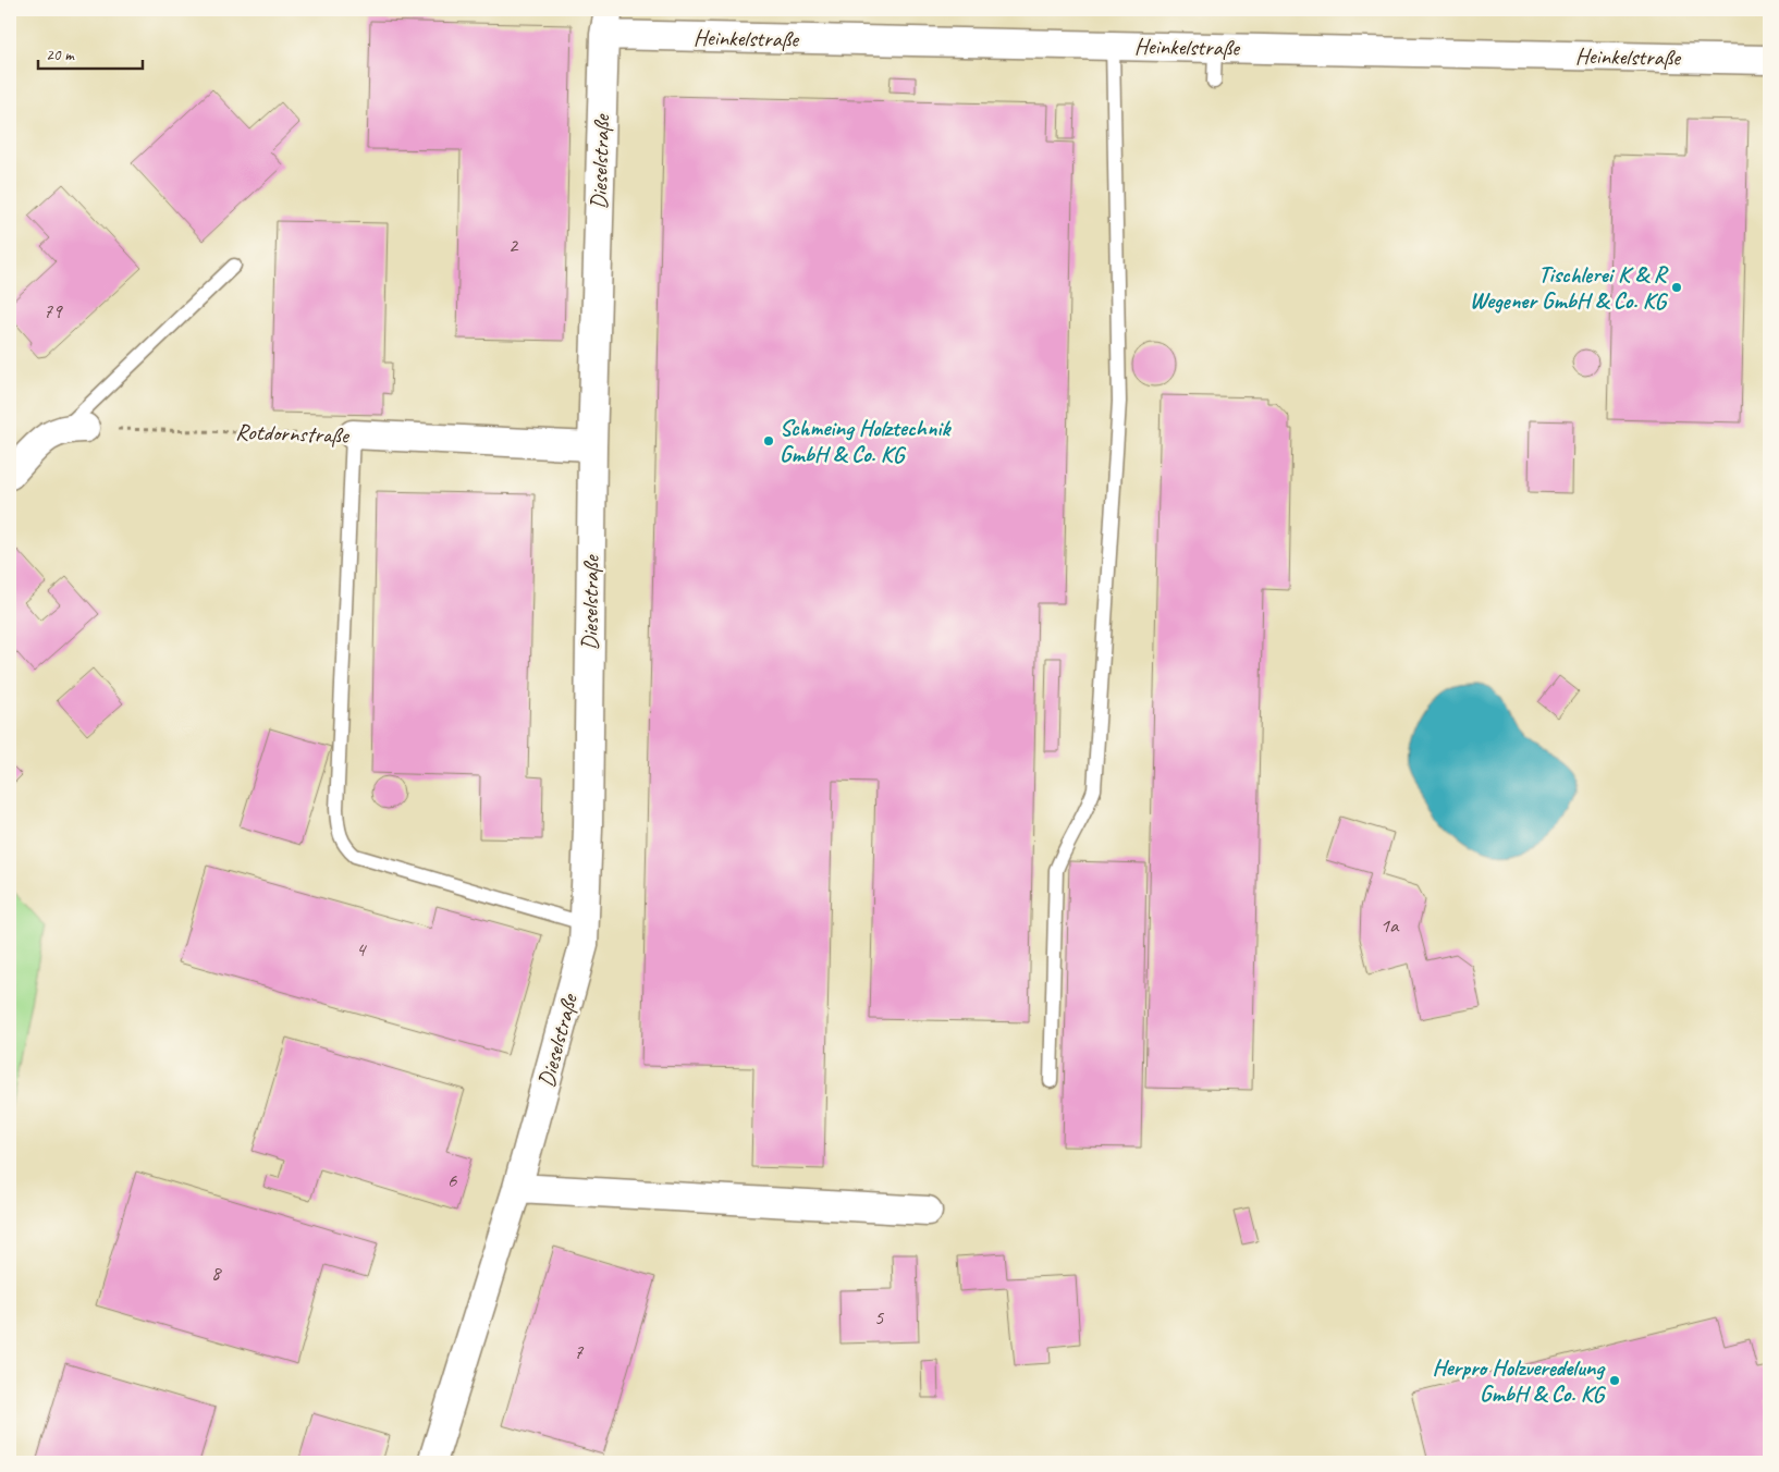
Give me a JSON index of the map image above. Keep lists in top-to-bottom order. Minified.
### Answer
{"streets":{"street":["Heinkelstraße","Dieselstraße","Rotdornstraße"]},"crossings":[["Heinkelstraße","Dieselstraße"],["Dieselstraße","Rotdornstraße"]],"places":["Tischlerei K & R Wegener GmbH & Co. KG","Schmeing Holztechnik GmbH & Co. KG","Herpro Holzveredelung GmbH & Co. KG"],"house_numbers":["2","79","1a","4","6","8","5","7"],"scale_bar":"20 m"}
